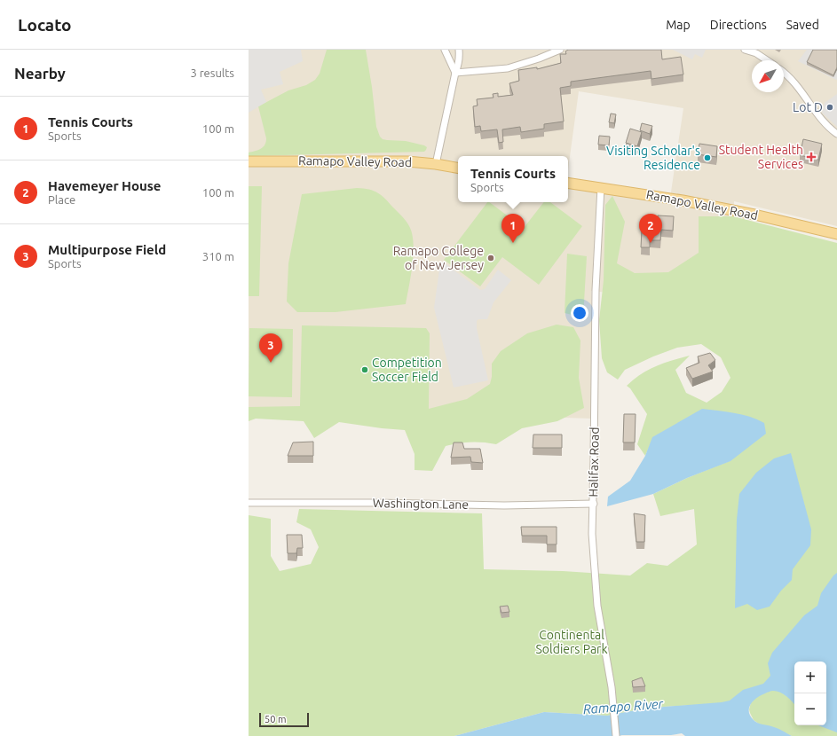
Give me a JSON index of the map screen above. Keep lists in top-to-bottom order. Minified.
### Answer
{"streets":{"main road":["Ramapo Valley Road"],"street":["Halifax Road","Washington Lane"]},"crossings":[["Ramapo Valley Road","Halifax Road"],["Halifax Road","Washington Lane"]],"water":["Ramapo River"],"parks":["Continental Soldiers Park"],"places":{"other":["Lot D","Visiting Scholar's Residence","Ramapo College of New Jersey","Competition Soccer Field"],"health":["Student Health Services"]},"scale_bar":"50 m","north":"bottom left","page":{"header":"Locato","nav":["Map","Directions","Saved"],"heading":["Nearby","3 results"],"list":[{"mark":"1","name":"Tennis Courts","note":"Sports","value":"100 m"},{"mark":"2","name":"Havemeyer House","note":"Place","value":"100 m"},{"mark":"3","name":"Multipurpose Field","note":"Sports","value":"310 m"}],"popup":["Tennis Courts","Sports"],"pins":["1","2","3"],"map_buttons":["+","−"],"scale":"50 m"}}
